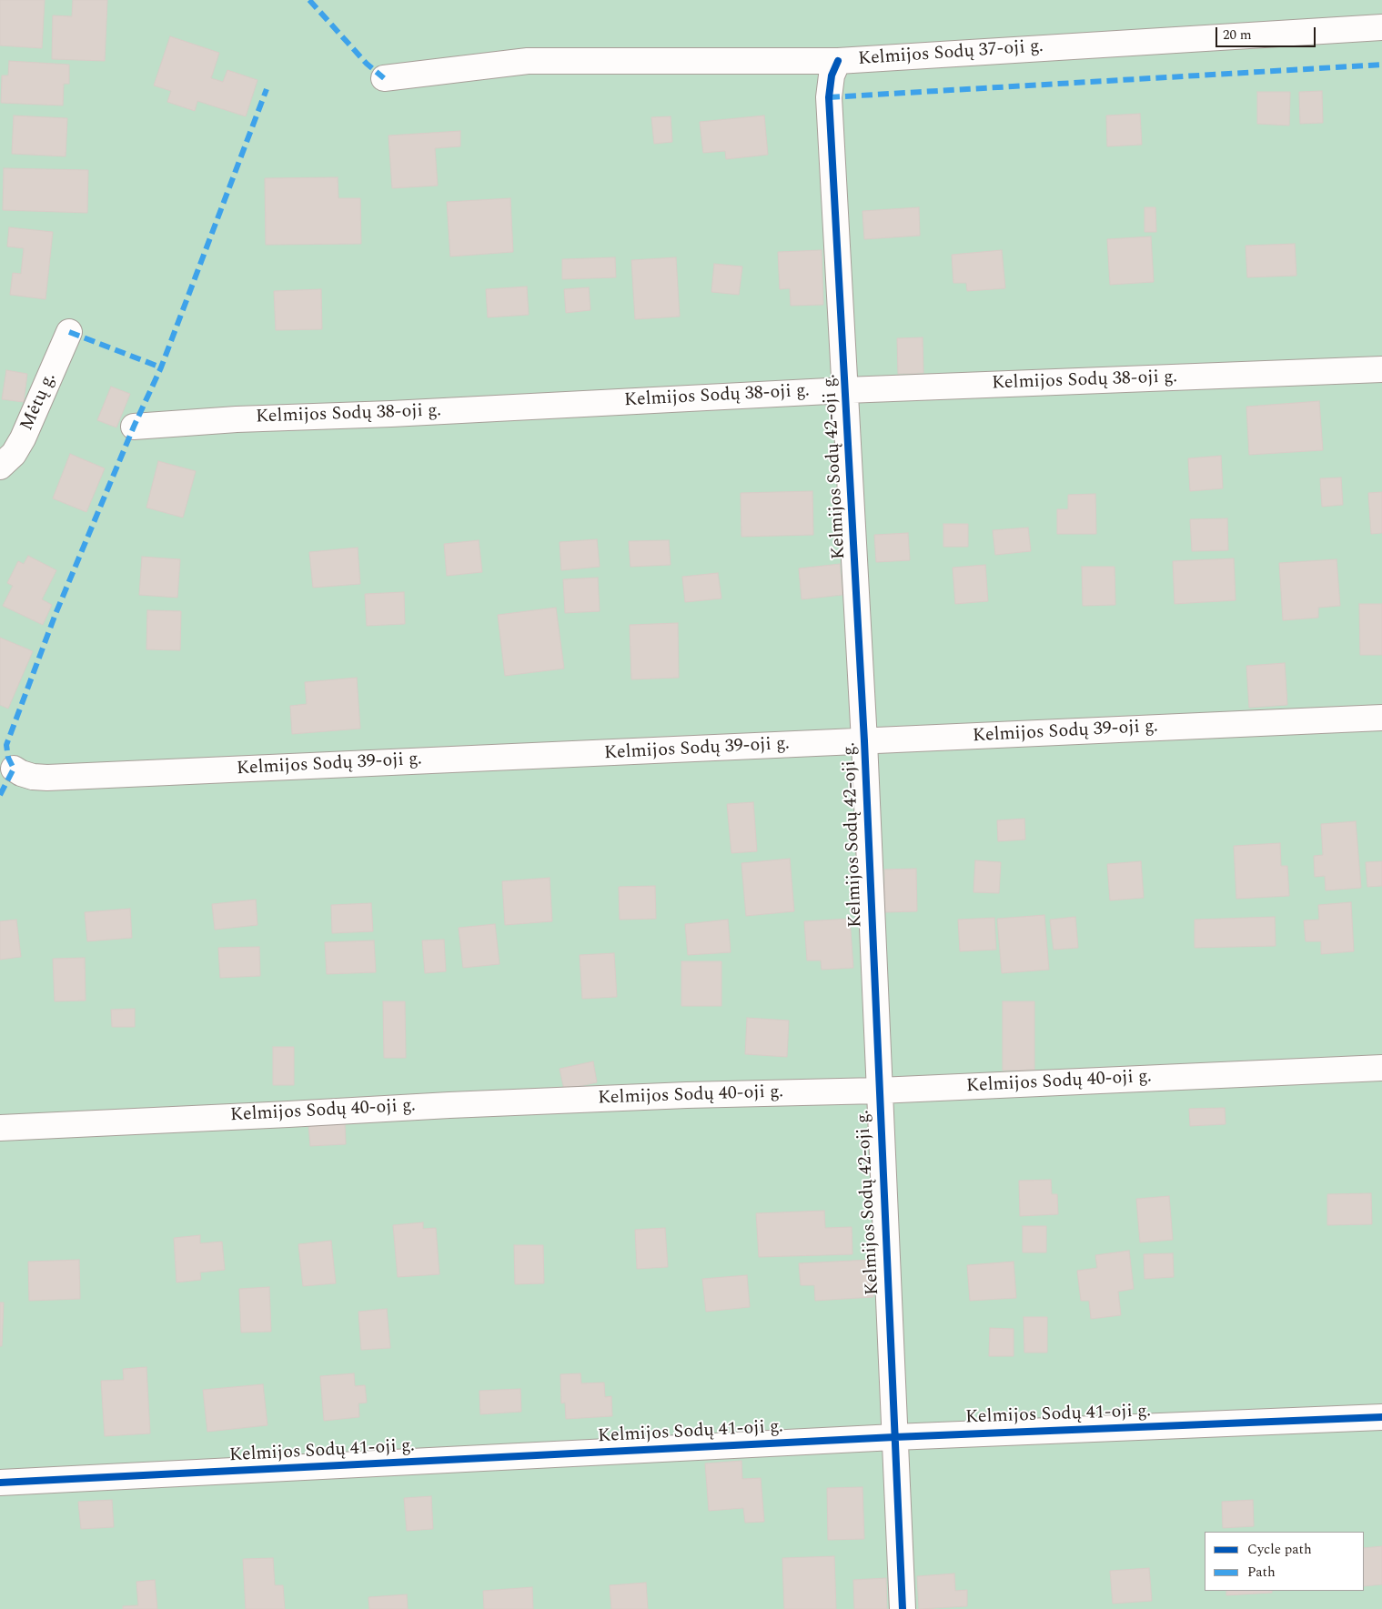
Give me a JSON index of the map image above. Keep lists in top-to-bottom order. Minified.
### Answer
{"streets":{"street":["Kelmijos Sodų 37-oji g.","Kelmijos Sodų 38-oji g.","Mėtų g.","Kelmijos Sodų 42-oji g.","Kelmijos Sodų 39-oji g.","Kelmijos Sodų 40-oji g.","Kelmijos Sodų 41-oji g."]},"crossings":[["Kelmijos Sodų 37-oji g.","Kelmijos Sodų 42-oji g."],["Kelmijos Sodų 38-oji g.","Kelmijos Sodų 42-oji g."],["Kelmijos Sodų 42-oji g.","Kelmijos Sodų 39-oji g."],["Kelmijos Sodų 42-oji g.","Kelmijos Sodų 40-oji g."],["Kelmijos Sodų 42-oji g.","Kelmijos Sodų 41-oji g."]],"legend":["Cycle path","Path"],"scale_bar":"20 m"}
